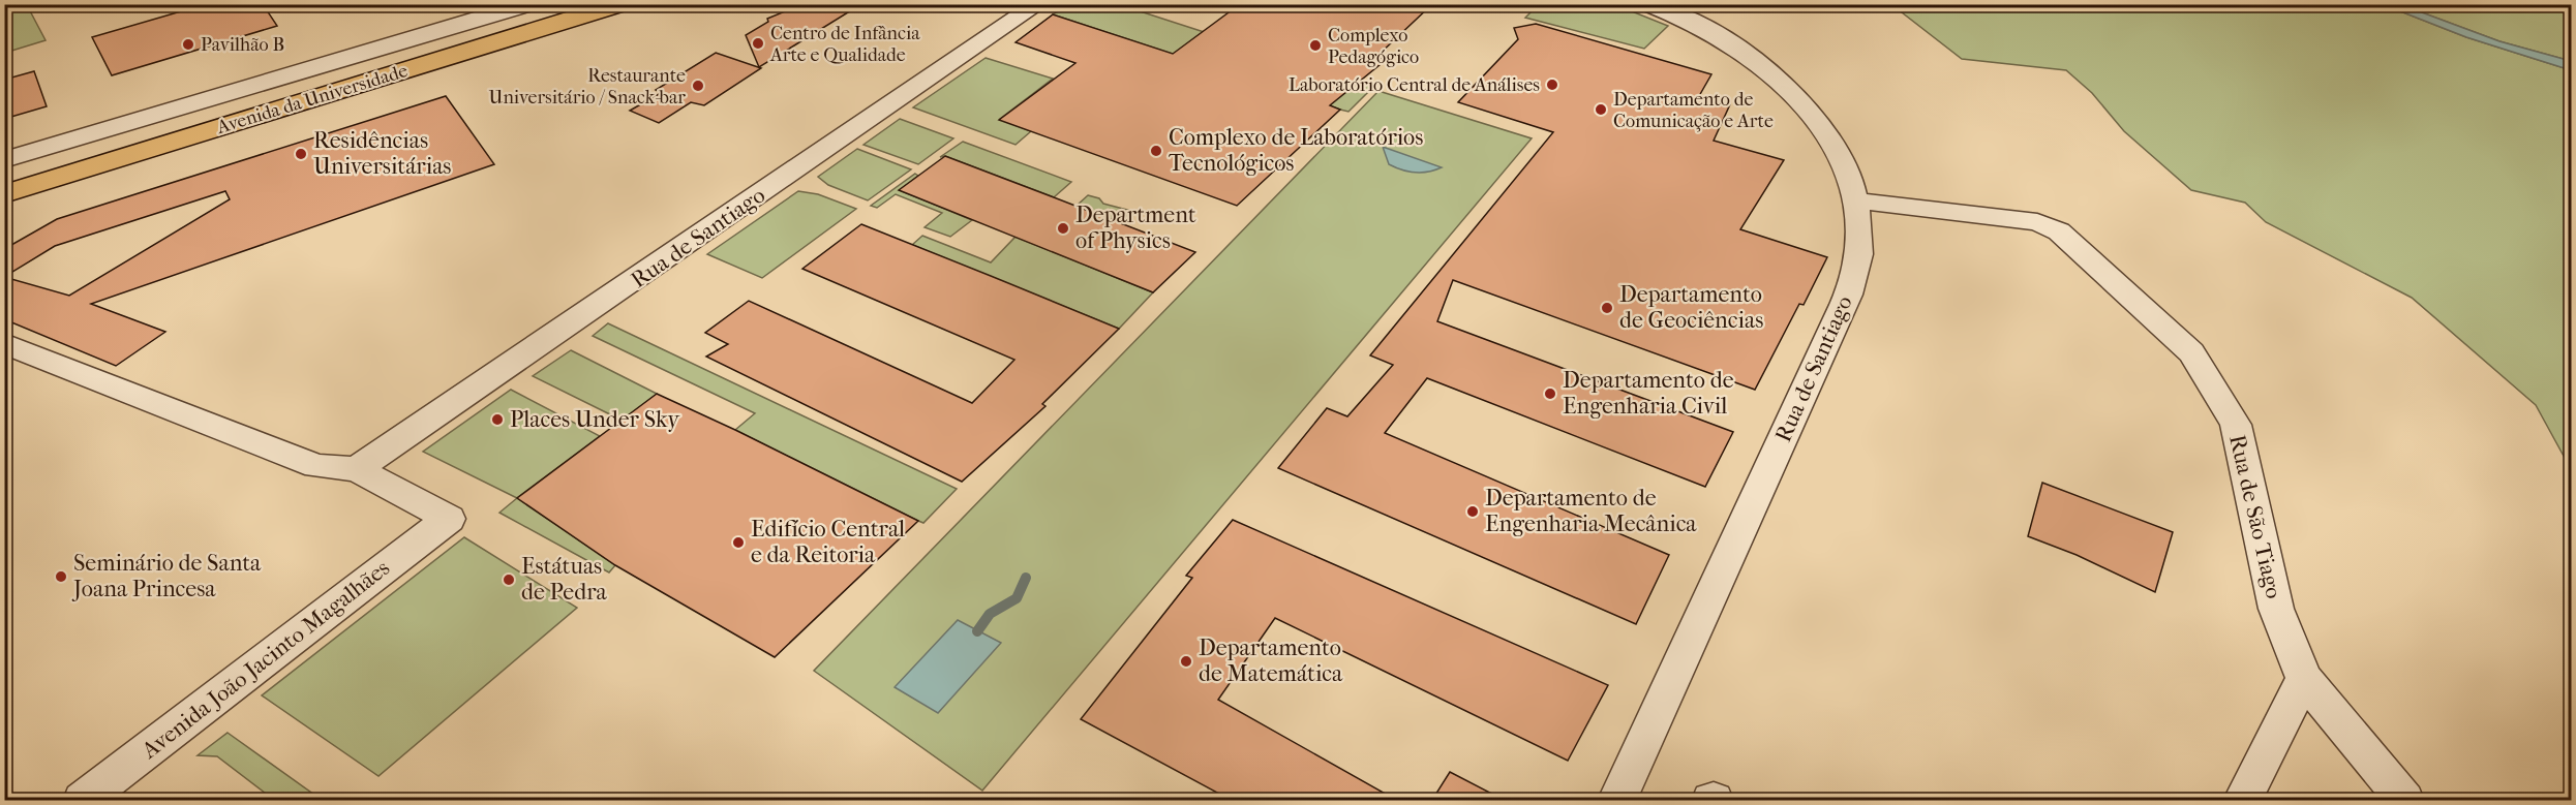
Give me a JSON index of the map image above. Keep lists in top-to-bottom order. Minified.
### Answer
{"streets":{"main road":["Avenida da Universidade"],"street":["Rua de Santiago","Rua de São Tiago","Avenida João Jacinto Magalhães"]},"crossings":[["Rua de Santiago","Rua de São Tiago"],["Rua de Santiago","Avenida João Jacinto Magalhães"]],"places":["Centro de Infância Arte e Qualidade","Pavilhão B","Complexo Pedagógico","Laboratório Central de Análises","Restaurante Universitário / Snack-bar","Departamento de Comunicação e Arte","Complexo de Laboratórios Tecnológicos","Residências Universitárias","Department of Physics","Departamento de Geociências","Departamento de Engenharia Civil","Places Under Sky","Departamento de Engenharia Mecânica","Edifício Central e da Reitoria","Seminário de Santa Joana Princesa","Estátuas de Pedra","Departamento de Matemática"]}
